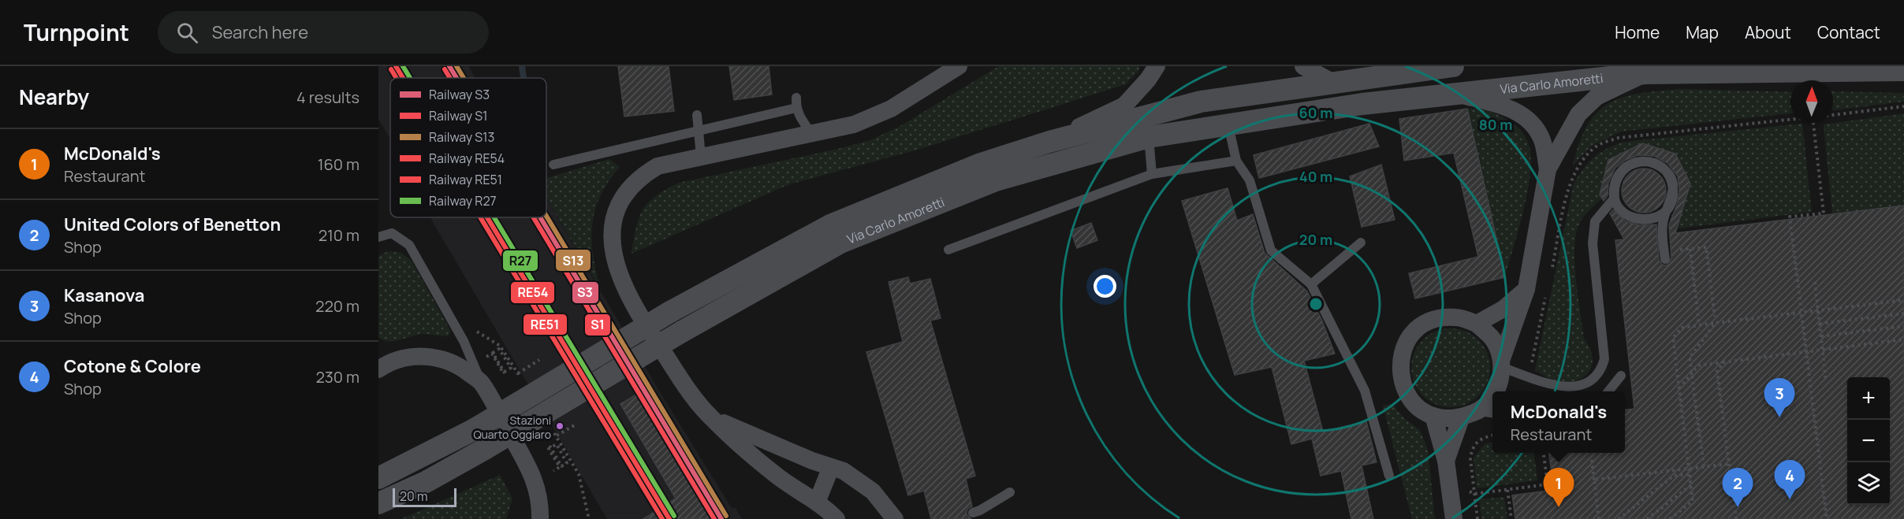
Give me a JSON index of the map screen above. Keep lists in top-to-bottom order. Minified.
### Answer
{"streets":{"street":["Via Carlo Amoretti"]},"places":["Stazioni Quarto Oggiaro"],"lines":["rail line S3","rail line S13","rail line RE54","rail line R27","rail line S1","rail line RE51"],"legend":["Railway S3","Railway S1","Railway S13","Railway RE54","Railway RE51","Railway R27"],"scale_bar":"20 m","north":"top","page":{"header":"Turnpoint","search":"Search here","nav":["Home","Map","About","Contact"],"heading":["Nearby","4 results"],"list":[{"mark":"1","name":"McDonald's","note":"Restaurant","value":"160 m"},{"mark":"2","name":"United Colors of Benetton","note":"Shop","value":"210 m"},{"mark":"3","name":"Kasanova","note":"Shop","value":"220 m"},{"mark":"4","name":"Cotone & Colore","note":"Shop","value":"230 m"}],"map_buttons":["+","−"],"pins":["3","4","1","2"],"popup":["McDonald's","Restaurant"],"scale":"20 m"},"rings":["60 m","80 m","40 m","20 m"]}
